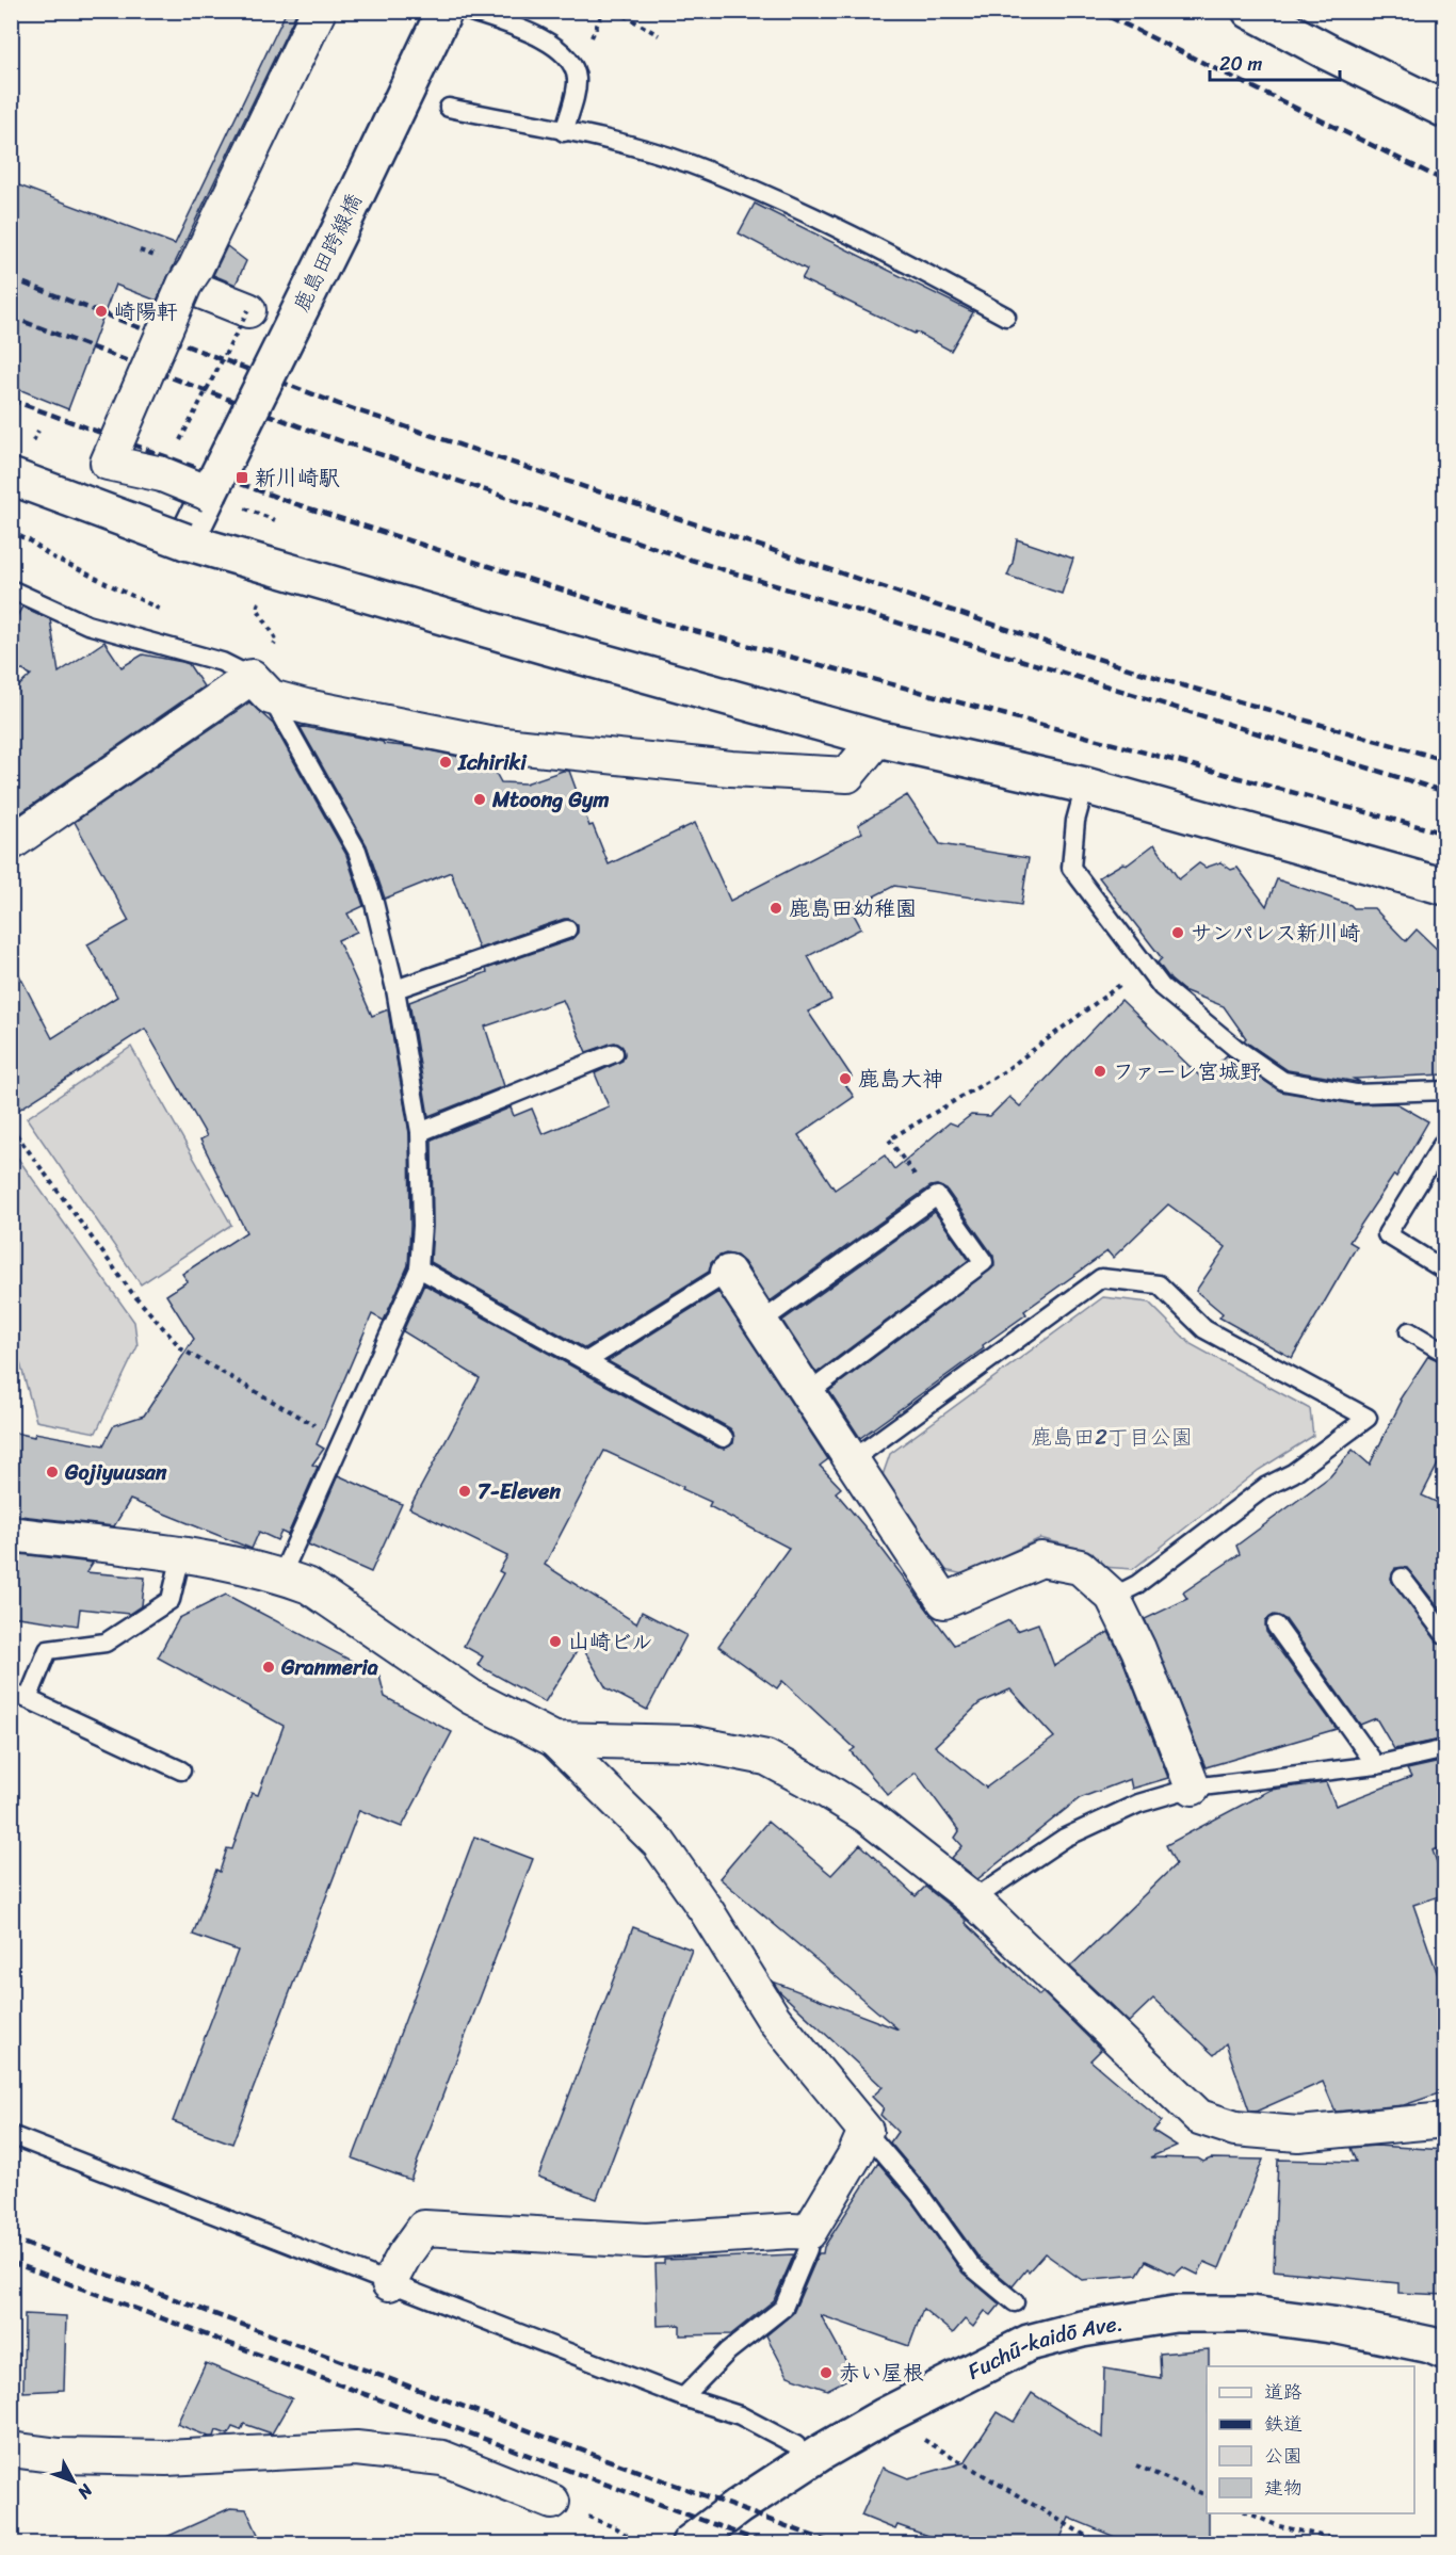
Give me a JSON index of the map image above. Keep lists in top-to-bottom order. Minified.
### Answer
{"streets":{"main road":["鹿島田跨線橋","Fuchū-kaidō Ave."]},"parks":["鹿島田2丁目公園"],"places":{"other":["崎陽軒","Ichiriki","Mtoong Gym","鹿島田幼稚園","サンパレス新川崎","ファーレ宮城野","鹿島大神","Gojiyuusan","7-Eleven","山崎ビル","Granmeria","赤い屋根"],"transit":["新川崎駅"]},"legend":["道路","鉄道","公園","建物"],"scale_bar":"20 m","north":"bottom right"}
